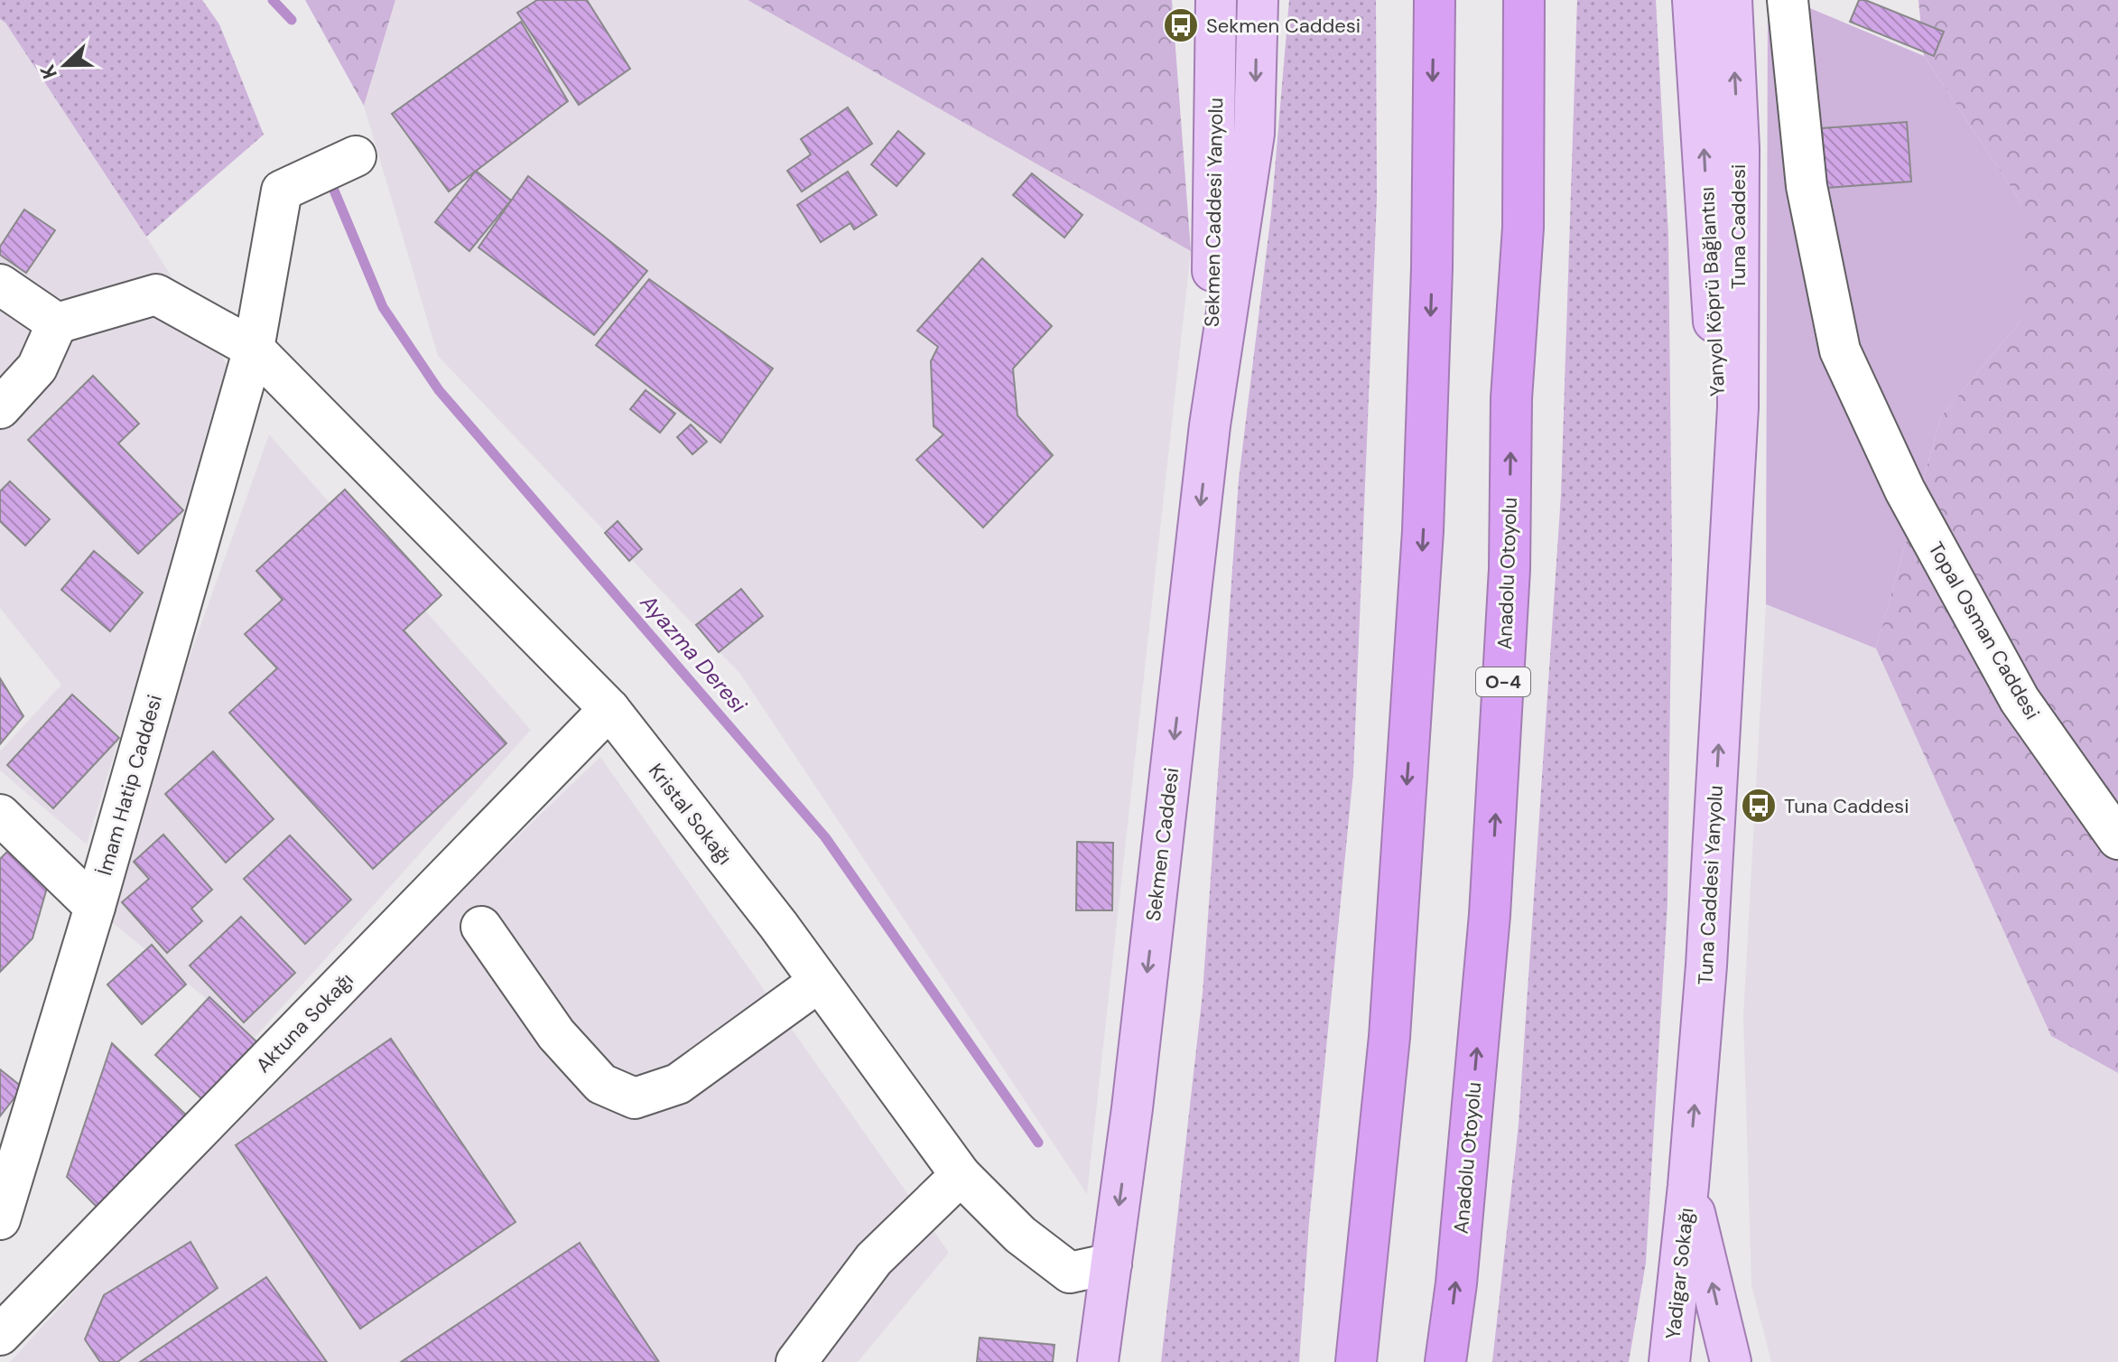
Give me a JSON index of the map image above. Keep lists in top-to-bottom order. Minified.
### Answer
{"streets":{"highway":["Anadolu Otoyolu","O-4"],"main road":["Sekmen Caddesi Yanyolu","Tuna Caddesi","Yanyol Köprü Bağlantısı","Sekmen Caddesi","Tuna Caddesi Yanyolu","Yadigar Sokağı"],"street":["Topal Osman Caddesi","İmam Hatip Caddesi","Kristal Sokağı","Aktuna Sokağı"]},"crossings":[["Sekmen Caddesi Yanyolu","Sekmen Caddesi"],["Tuna Caddesi","Yanyol Köprü Bağlantısı"],["Tuna Caddesi","Tuna Caddesi Yanyolu"],["Yanyol Köprü Bağlantısı","Tuna Caddesi Yanyolu"],["İmam Hatip Caddesi","Kristal Sokağı"],["Kristal Sokağı","Sekmen Caddesi"],["Kristal Sokağı","Aktuna Sokağı"],["Tuna Caddesi Yanyolu","Yadigar Sokağı"]],"one_way":["Tuna Caddesi","Yanyol Köprü Bağlantısı","Sekmen Caddesi","Tuna Caddesi Yanyolu"],"water":["Ayazma Deresi"],"places":{"bus stop":["Sekmen Caddesi","Tuna Caddesi"]},"north":"left"}
